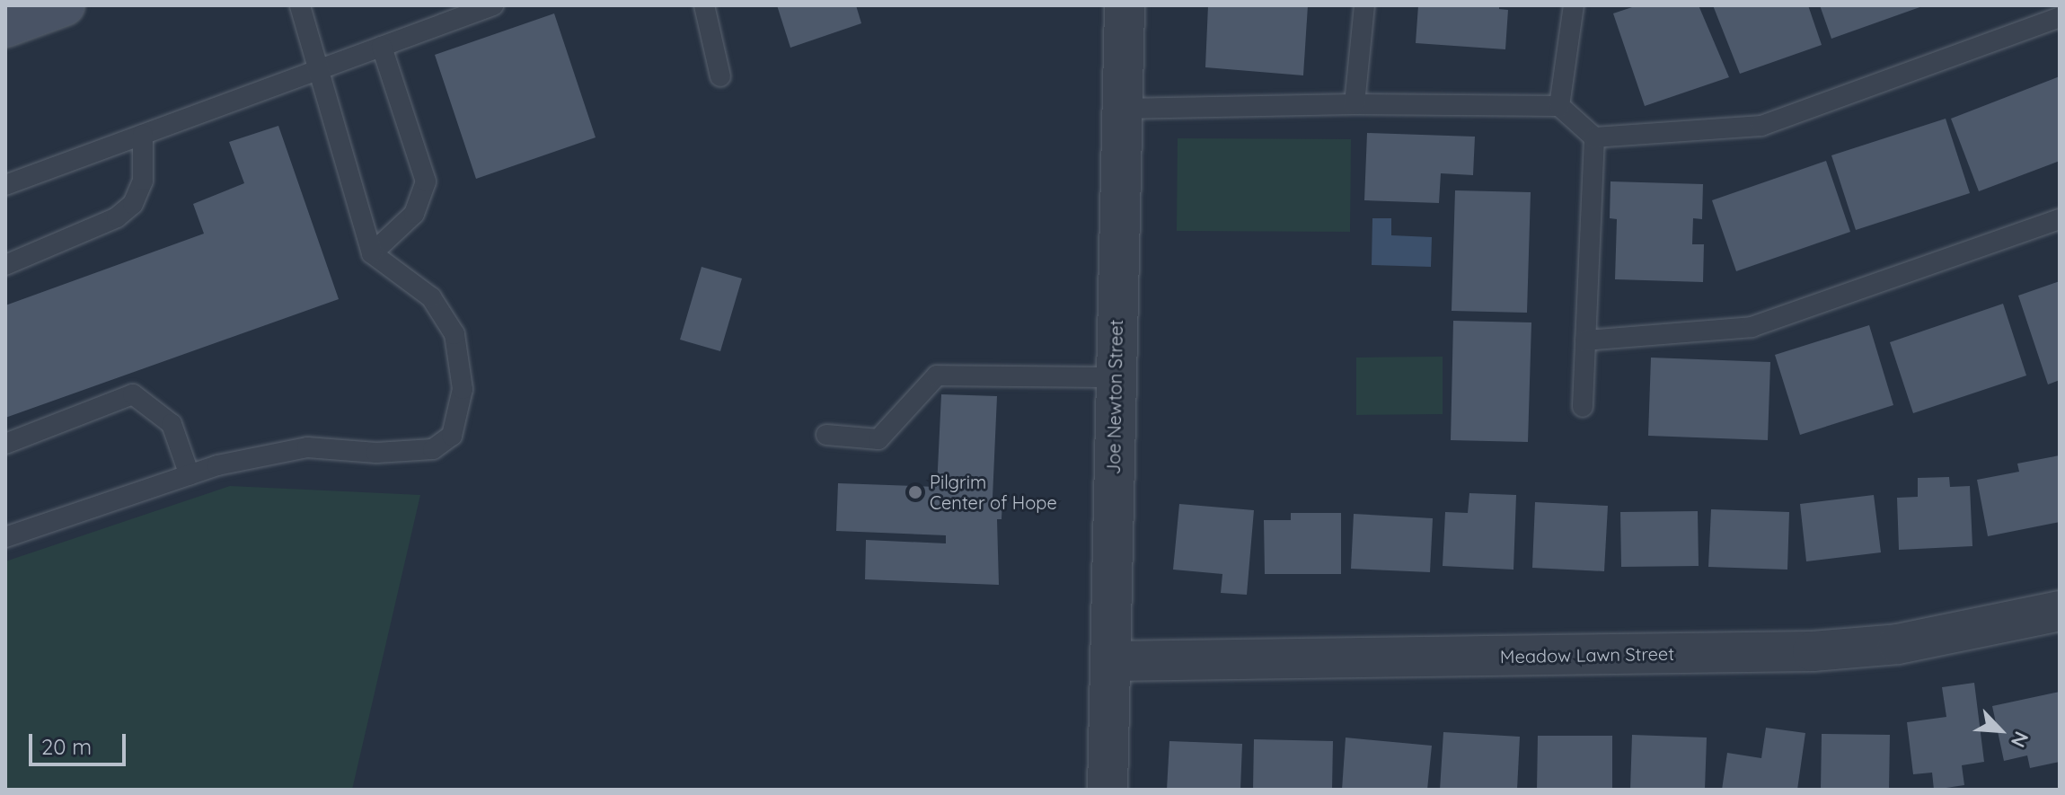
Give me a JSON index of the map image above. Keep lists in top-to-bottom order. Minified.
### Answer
{"streets":{"street":["Joe Newton Street","Meadow Lawn Street"]},"crossings":[["Joe Newton Street","Meadow Lawn Street"]],"places":["Pilgrim Center of Hope"],"scale_bar":"20 m","north":"bottom right"}
